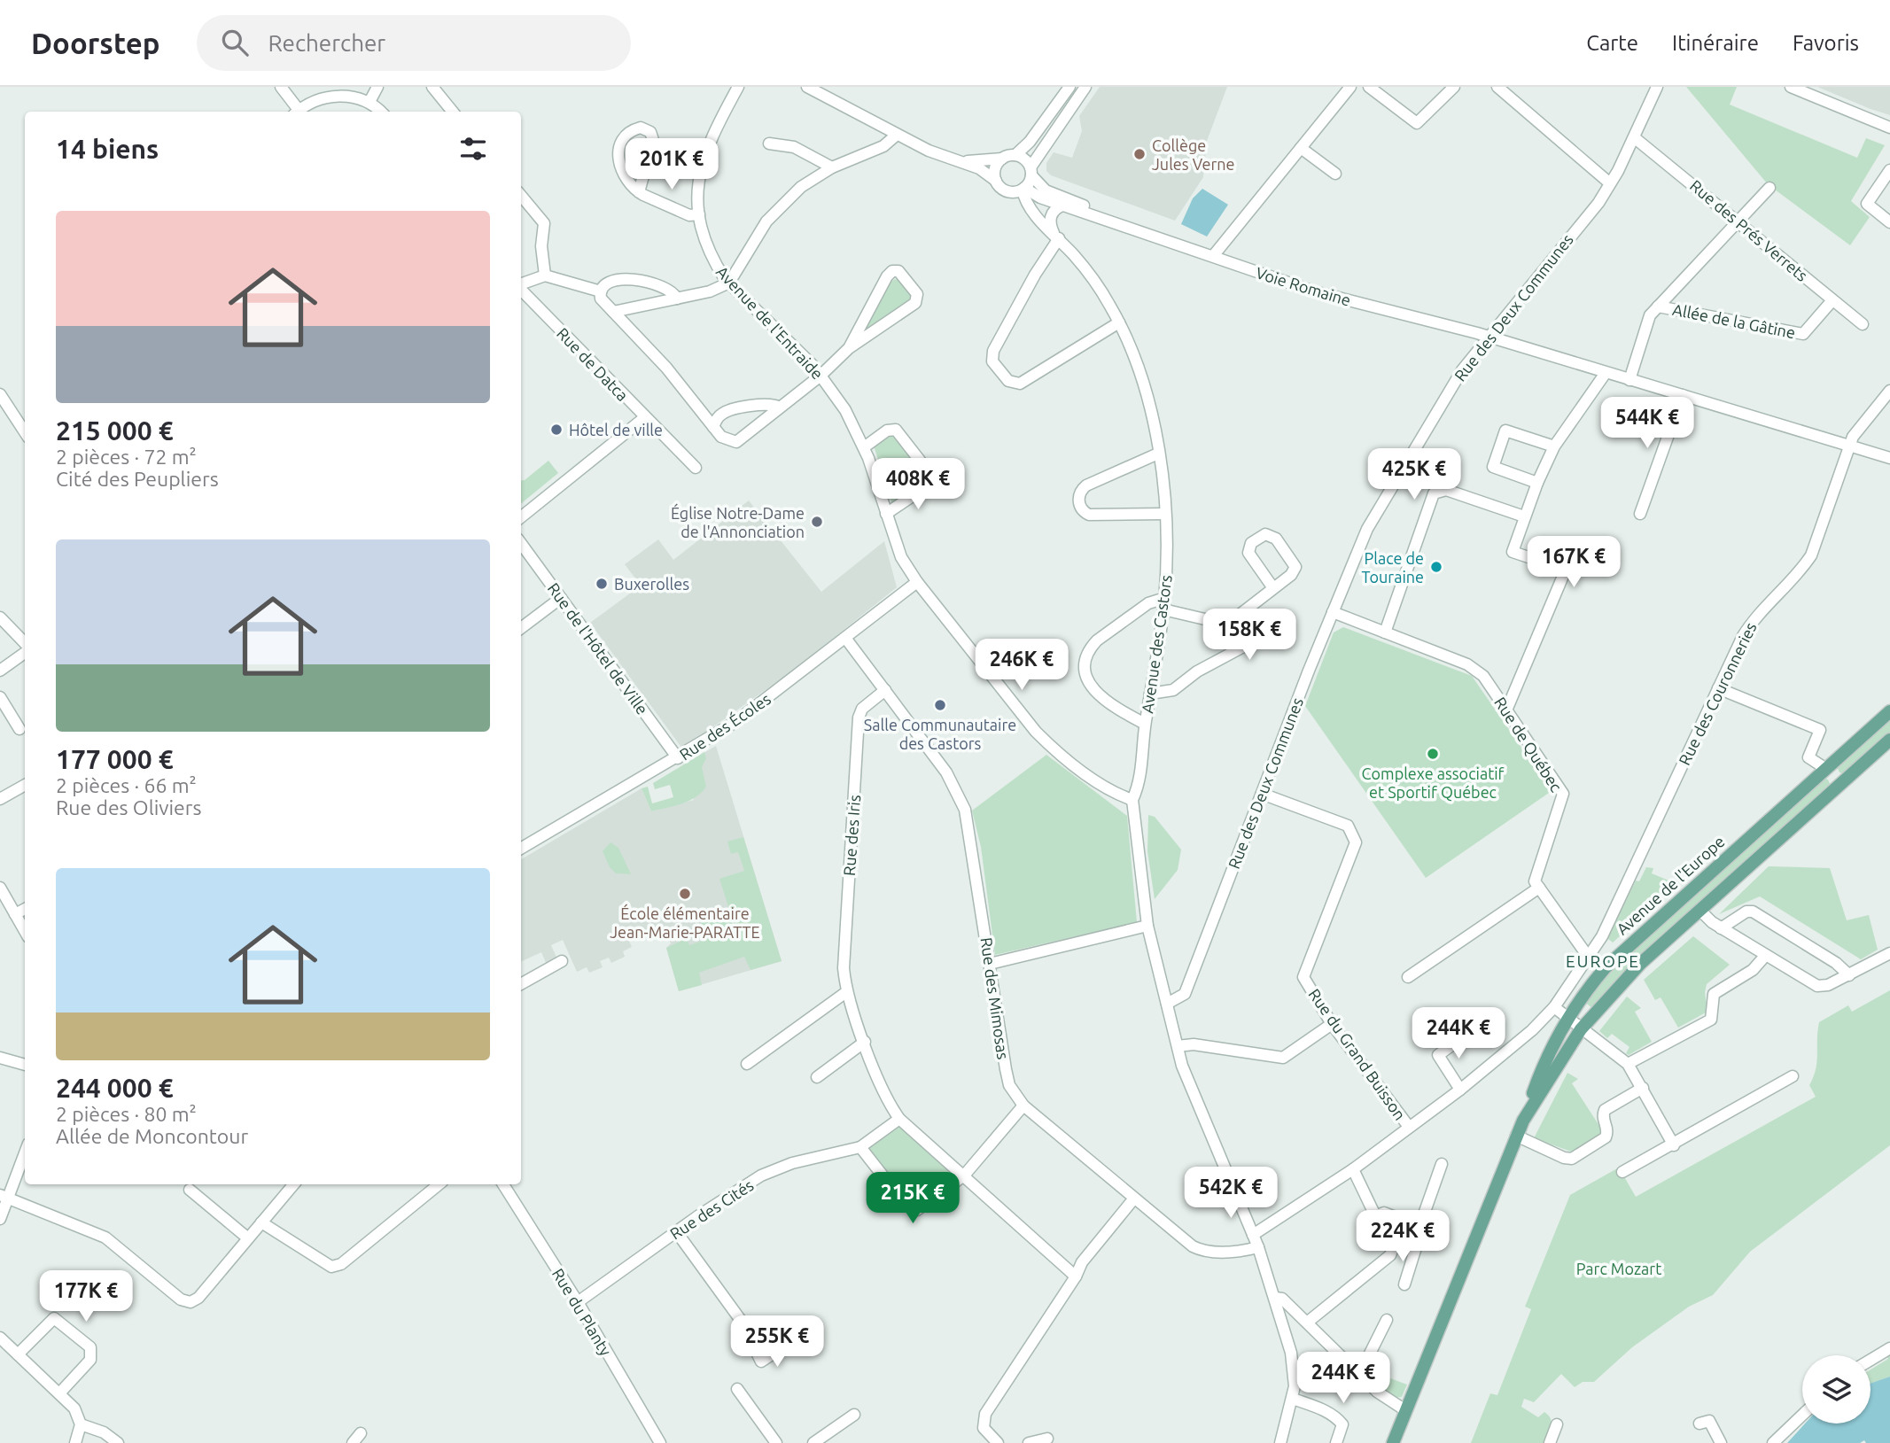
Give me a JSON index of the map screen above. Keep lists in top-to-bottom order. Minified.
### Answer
{"streets":{"main road":["Avenue de l'Europe"],"street":["Rue des Prés Verrets","Voie Romaine","Rue des Deux Communes","Allée de la Gâtine","Avenue de l'Entraide","Rue de Datca","Avenue des Castors","Rue de l'Hôtel de Ville","Rue des Couronneries","Rue des Écoles","Rue de Québec","Rue des Iris","Rue des Mimosas","Rue du Grand Buisson","Rue des Cités","Rue du Planty"]},"crossings":[["Rue des Prés Verrets","Rue des Deux Communes"],["Rue des Prés Verrets","Allée de la Gâtine"],["Voie Romaine","Rue des Deux Communes"],["Voie Romaine","Allée de la Gâtine"],["Voie Romaine","Avenue des Castors"],["Voie Romaine","Rue des Couronneries"],["Rue des Deux Communes","Avenue des Castors"],["Rue des Deux Communes","Rue de Québec"],["Rue des Deux Communes","Rue du Grand Buisson"],["Avenue de l'Entraide","Avenue des Castors"],["Avenue de l'Entraide","Rue des Écoles"],["Avenue des Castors","Rue des Couronneries"],["Avenue des Castors","Rue des Mimosas"],["Rue de l'Hôtel de Ville","Rue des Écoles"],["Rue des Couronneries","Rue du Grand Buisson"],["Rue des Écoles","Rue des Mimosas"],["Rue des Iris","Rue des Mimosas"],["Rue des Cités","Rue du Planty"]],"districts":["EUROPE"],"parks":["Parc Mozart"],"places":["Collège Jules Verne","Hôtel de ville","Église Notre-Dame de l'Annonciation","Place de Touraine","Buxerolles","Salle Communautaire des Castors","Complexe associatif et Sportif Québec","École élémentaire Jean-Marie-PARATTE"],"page":{"header":"Doorstep","search":"Rechercher","nav":["Carte","Itinéraire","Favoris"],"heading":"14 biens","price":["201K €","544K €","425K €","408K €","167K €","158K €","246K €","244K €","542K €","215K €","224K €","177K €","255K €","244K €"],"list":[{"name":"215 000 €","note":"2 pièces · 72 m² · Cité des Peupliers"},{"name":"177 000 €","note":"2 pièces · 66 m² · Rue des Oliviers"},{"name":"244 000 €","note":"2 pièces · 80 m² · Allée de Moncontour"}]}}
